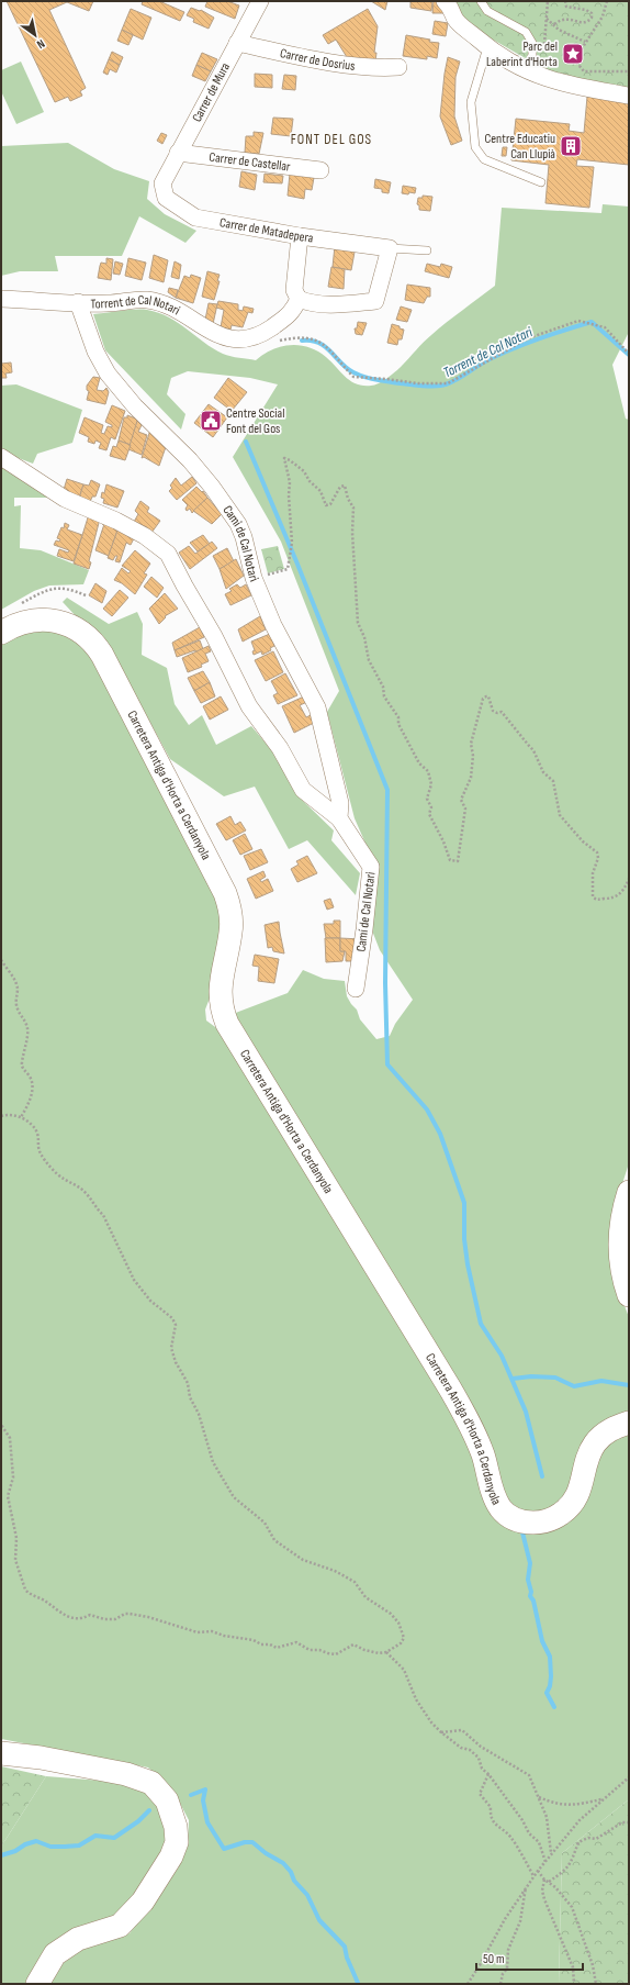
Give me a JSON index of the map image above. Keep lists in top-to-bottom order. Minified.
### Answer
{"streets":{"street":["Carrer de Dosrius","Carrer de Mura","Carrer de Castellar","Carrer de Matadepera","Torrent de Cal Notari","Camí de Cal Notari","Carretera Antiga d'Horta a Cerdanyola"]},"crossings":[["Carrer de Dosrius","Carrer de Mura"],["Carrer de Mura","Carrer de Castellar"],["Carrer de Mura","Carrer de Matadepera"],["Torrent de Cal Notari","Camí de Cal Notari"]],"districts":["FONT DEL GOS"],"water":["Torrent de Cal Notari"],"places":{"place":["Parc del Laberint d'Horta"],"building":["Centre Educatiu Can Llupià"],"public building":["Centre Social Font del Gos"]},"scale_bar":"50 m","north":"bottom right"}
